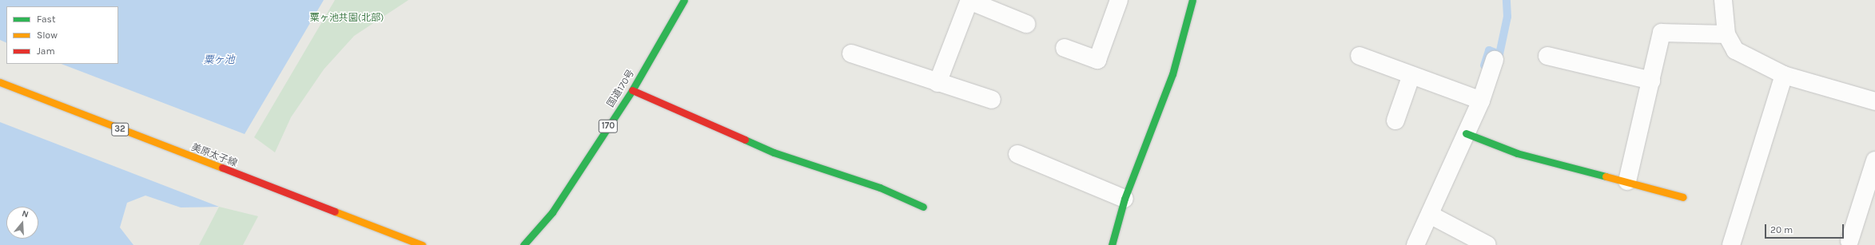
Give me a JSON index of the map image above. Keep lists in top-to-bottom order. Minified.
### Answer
{"streets":{"main road":["国道170号","170","32","美原太子線"]},"water":["粟ヶ池"],"parks":["粟ヶ池共園(北部)"],"legend":["Fast","Slow","Jam"],"scale_bar":"20 m","north":"top"}
